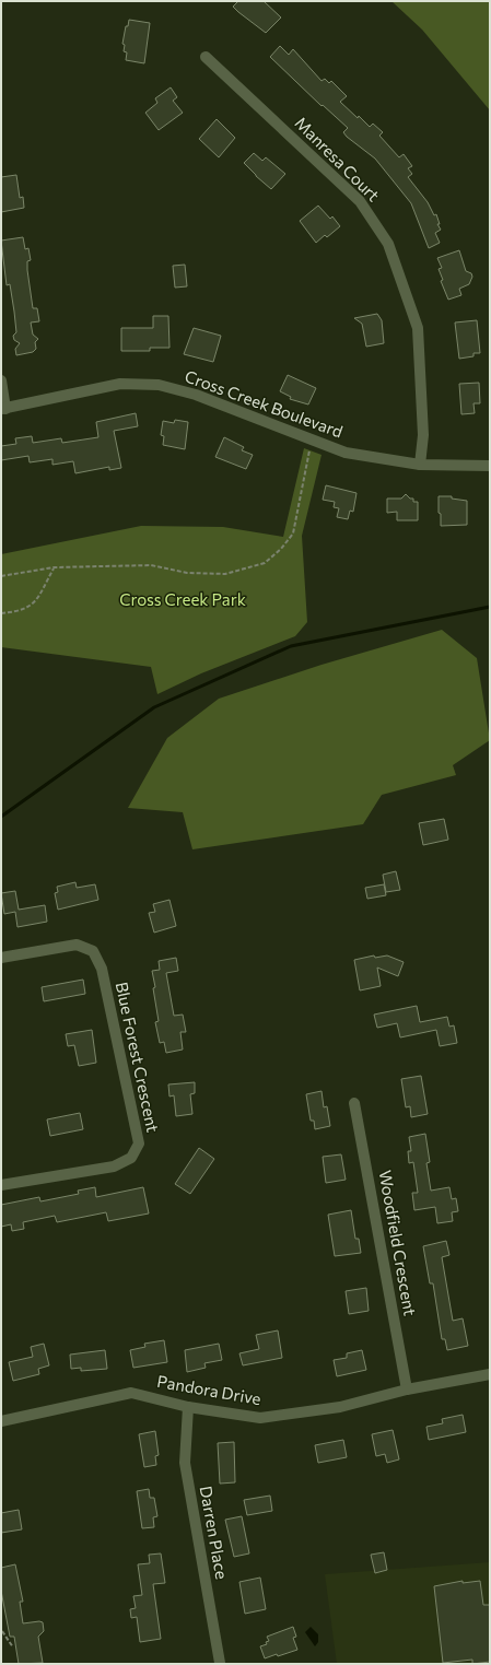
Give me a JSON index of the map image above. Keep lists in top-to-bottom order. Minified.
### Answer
{"streets":{"street":["Manresa Court","Cross Creek Boulevard","Blue Forest Crescent","Woodfield Crescent","Pandora Drive","Darren Place"]},"crossings":[["Manresa Court","Cross Creek Boulevard"],["Woodfield Crescent","Pandora Drive"],["Pandora Drive","Darren Place"]],"parks":["Cross Creek Park"]}
